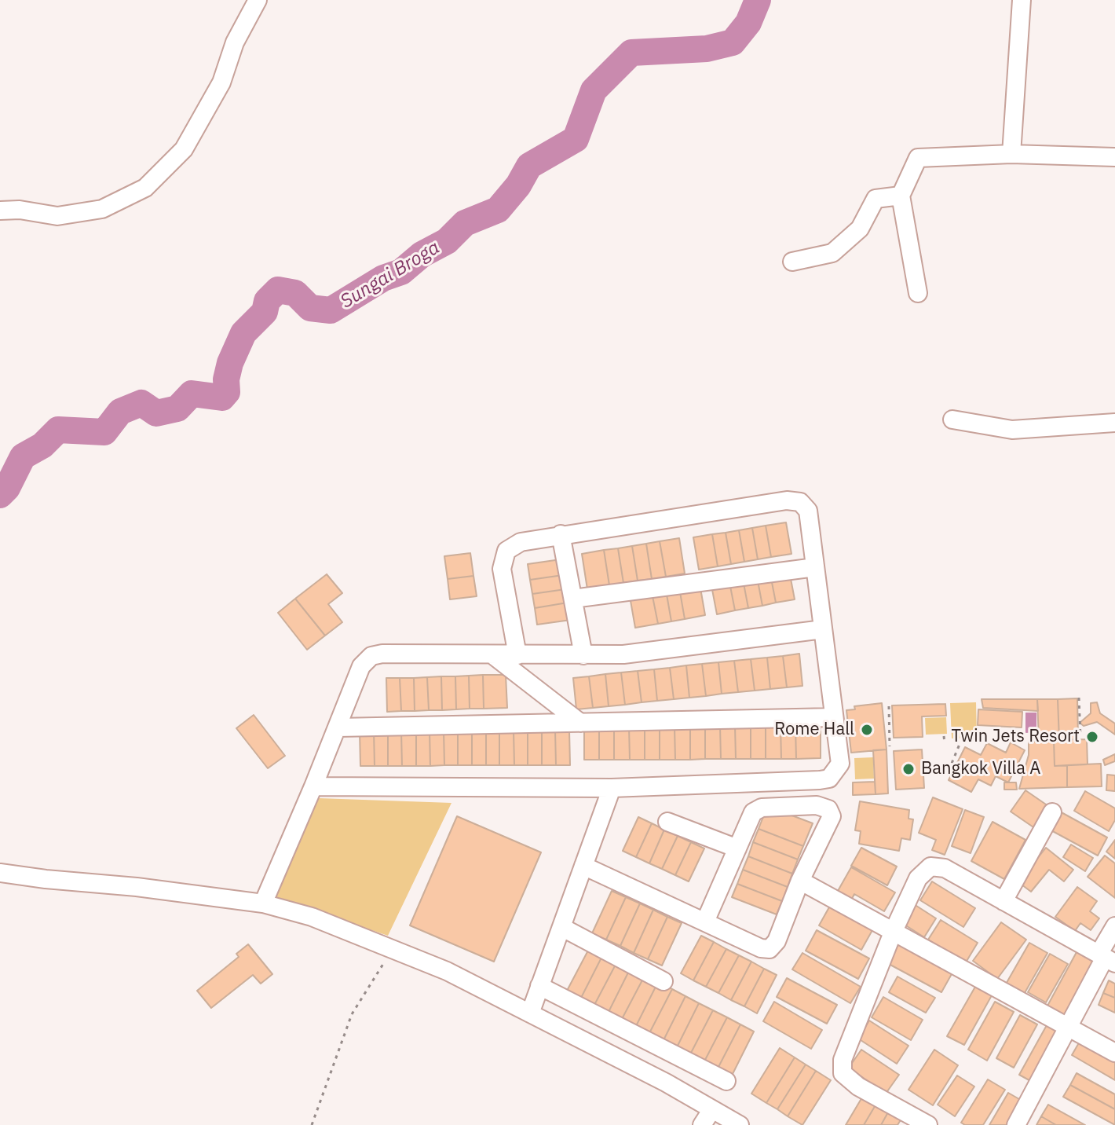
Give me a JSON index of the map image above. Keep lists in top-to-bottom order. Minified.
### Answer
{"water":["Sungai Broga"],"places":["Rome Hall","Twin Jets Resort","Bangkok Villa A"]}
